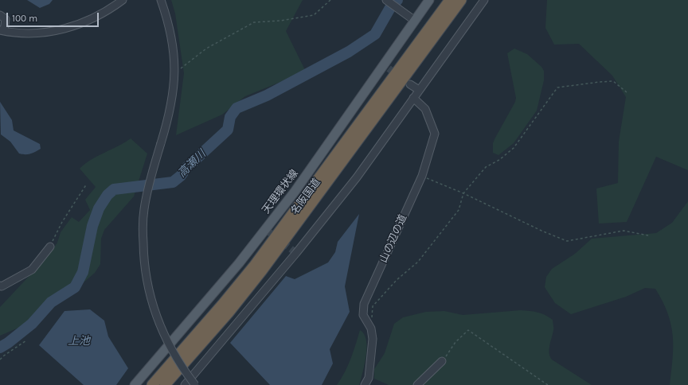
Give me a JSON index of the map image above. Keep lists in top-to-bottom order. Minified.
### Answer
{"streets":{"highway":["名阪国道"],"main road":["天理環状線"],"street":["山の辺の道"]},"water":["高瀬川","上池"],"scale_bar":"100 m"}
